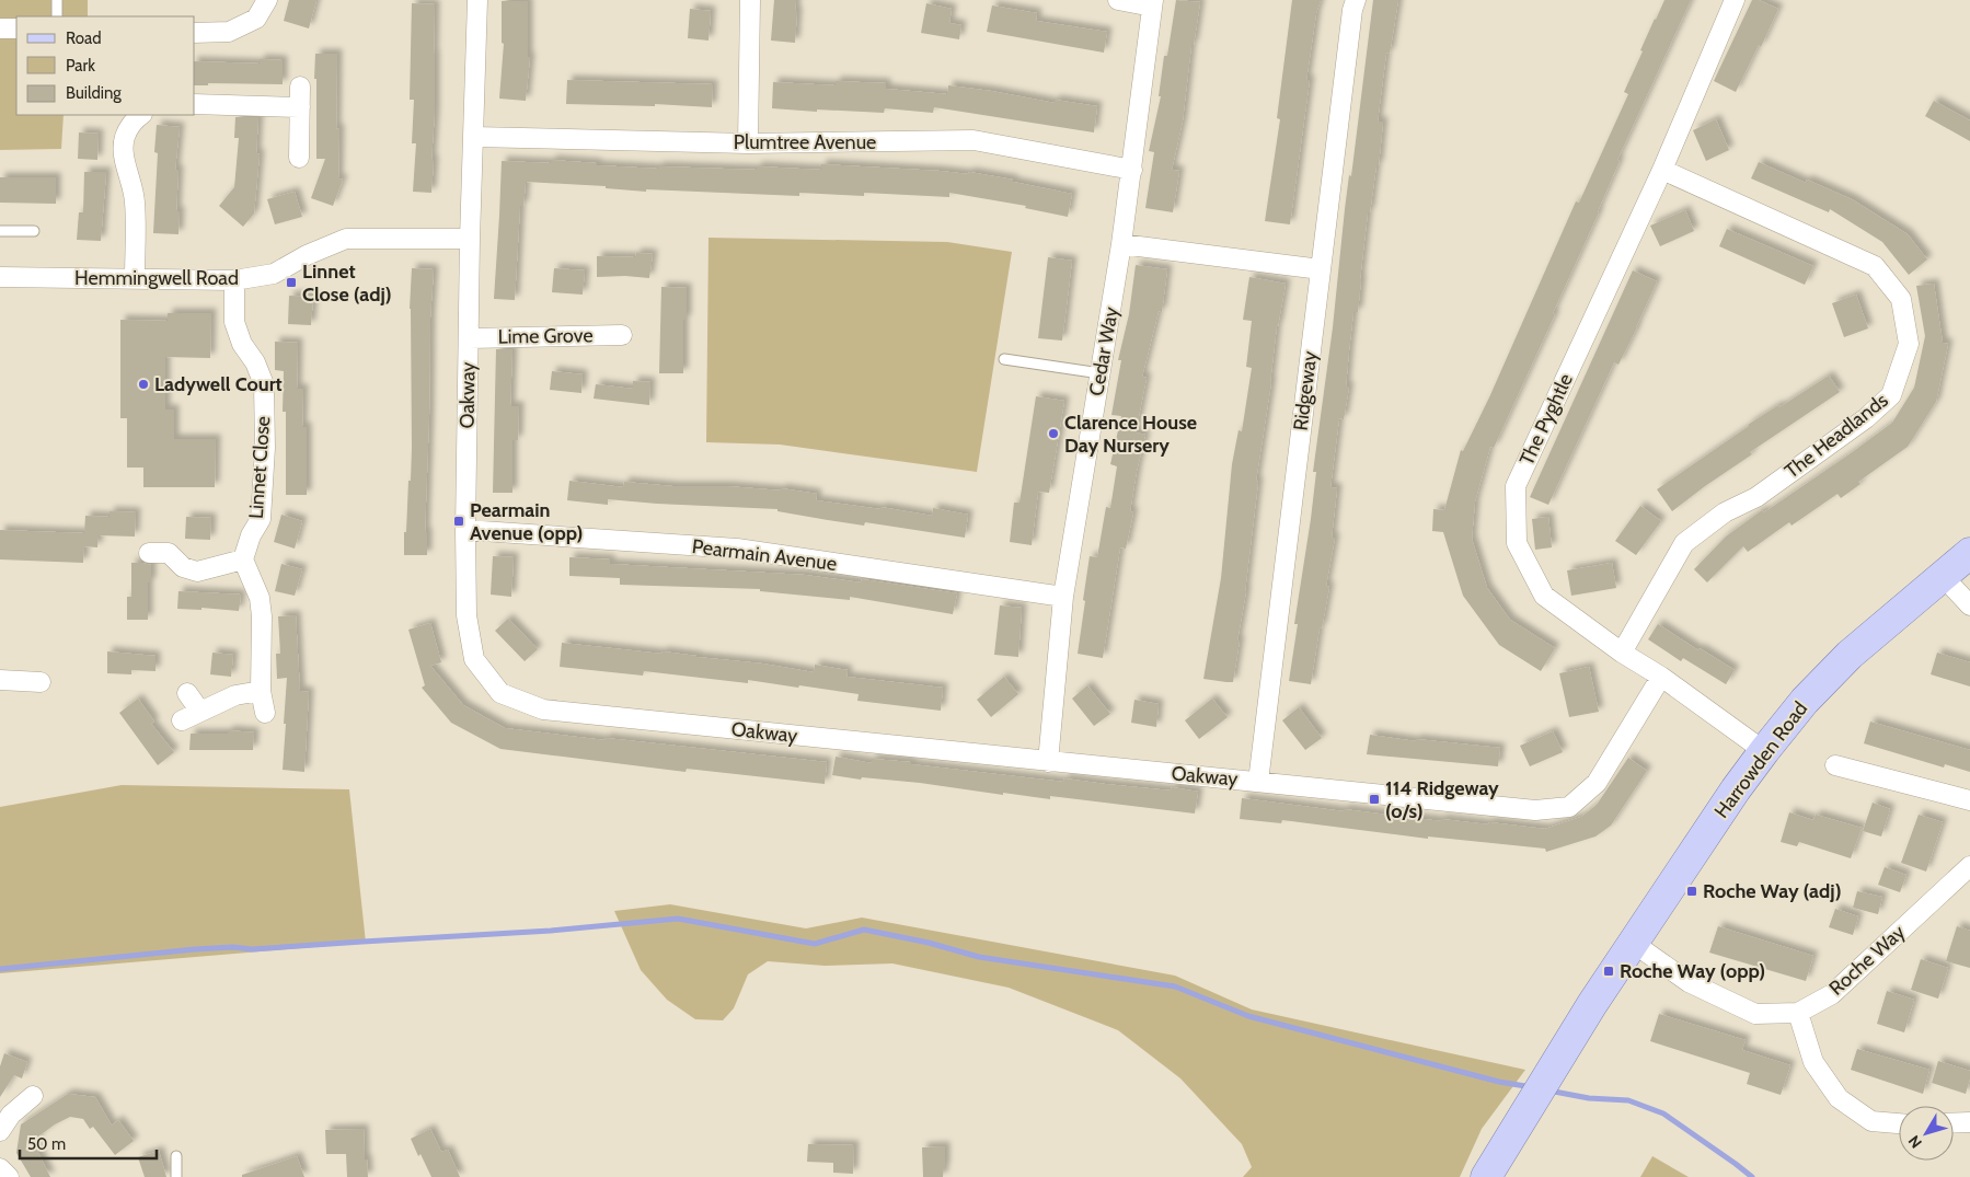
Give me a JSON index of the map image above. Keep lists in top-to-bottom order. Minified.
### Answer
{"streets":{"main road":["Harrowden Road"],"street":["Plumtree Avenue","Hemmingwell Road","Lime Grove","Cedar Way","Ridgeway","Oakway","The Pyghtle","The Headlands","Linnet Close","Pearmain Avenue","Roche Way"]},"crossings":[["Plumtree Avenue","Cedar Way"],["Plumtree Avenue","Oakway"],["Hemmingwell Road","Oakway"],["Hemmingwell Road","Linnet Close"],["Lime Grove","Oakway"],["Cedar Way","Oakway"],["Cedar Way","Pearmain Avenue"],["Ridgeway","Oakway"],["Oakway","The Pyghtle"],["Oakway","Pearmain Avenue"],["The Pyghtle","The Headlands"],["The Pyghtle","Harrowden Road"]],"places":{"transit":["Linnet Close (adj)","Pearmain Avenue (opp)","114 Ridgeway (o/s)","Roche Way (adj)","Roche Way (opp)"],"other":["Ladywell Court","Clarence House Day Nursery"]},"legend":["Road","Park","Building"],"scale_bar":"50 m","north":"bottom left"}
